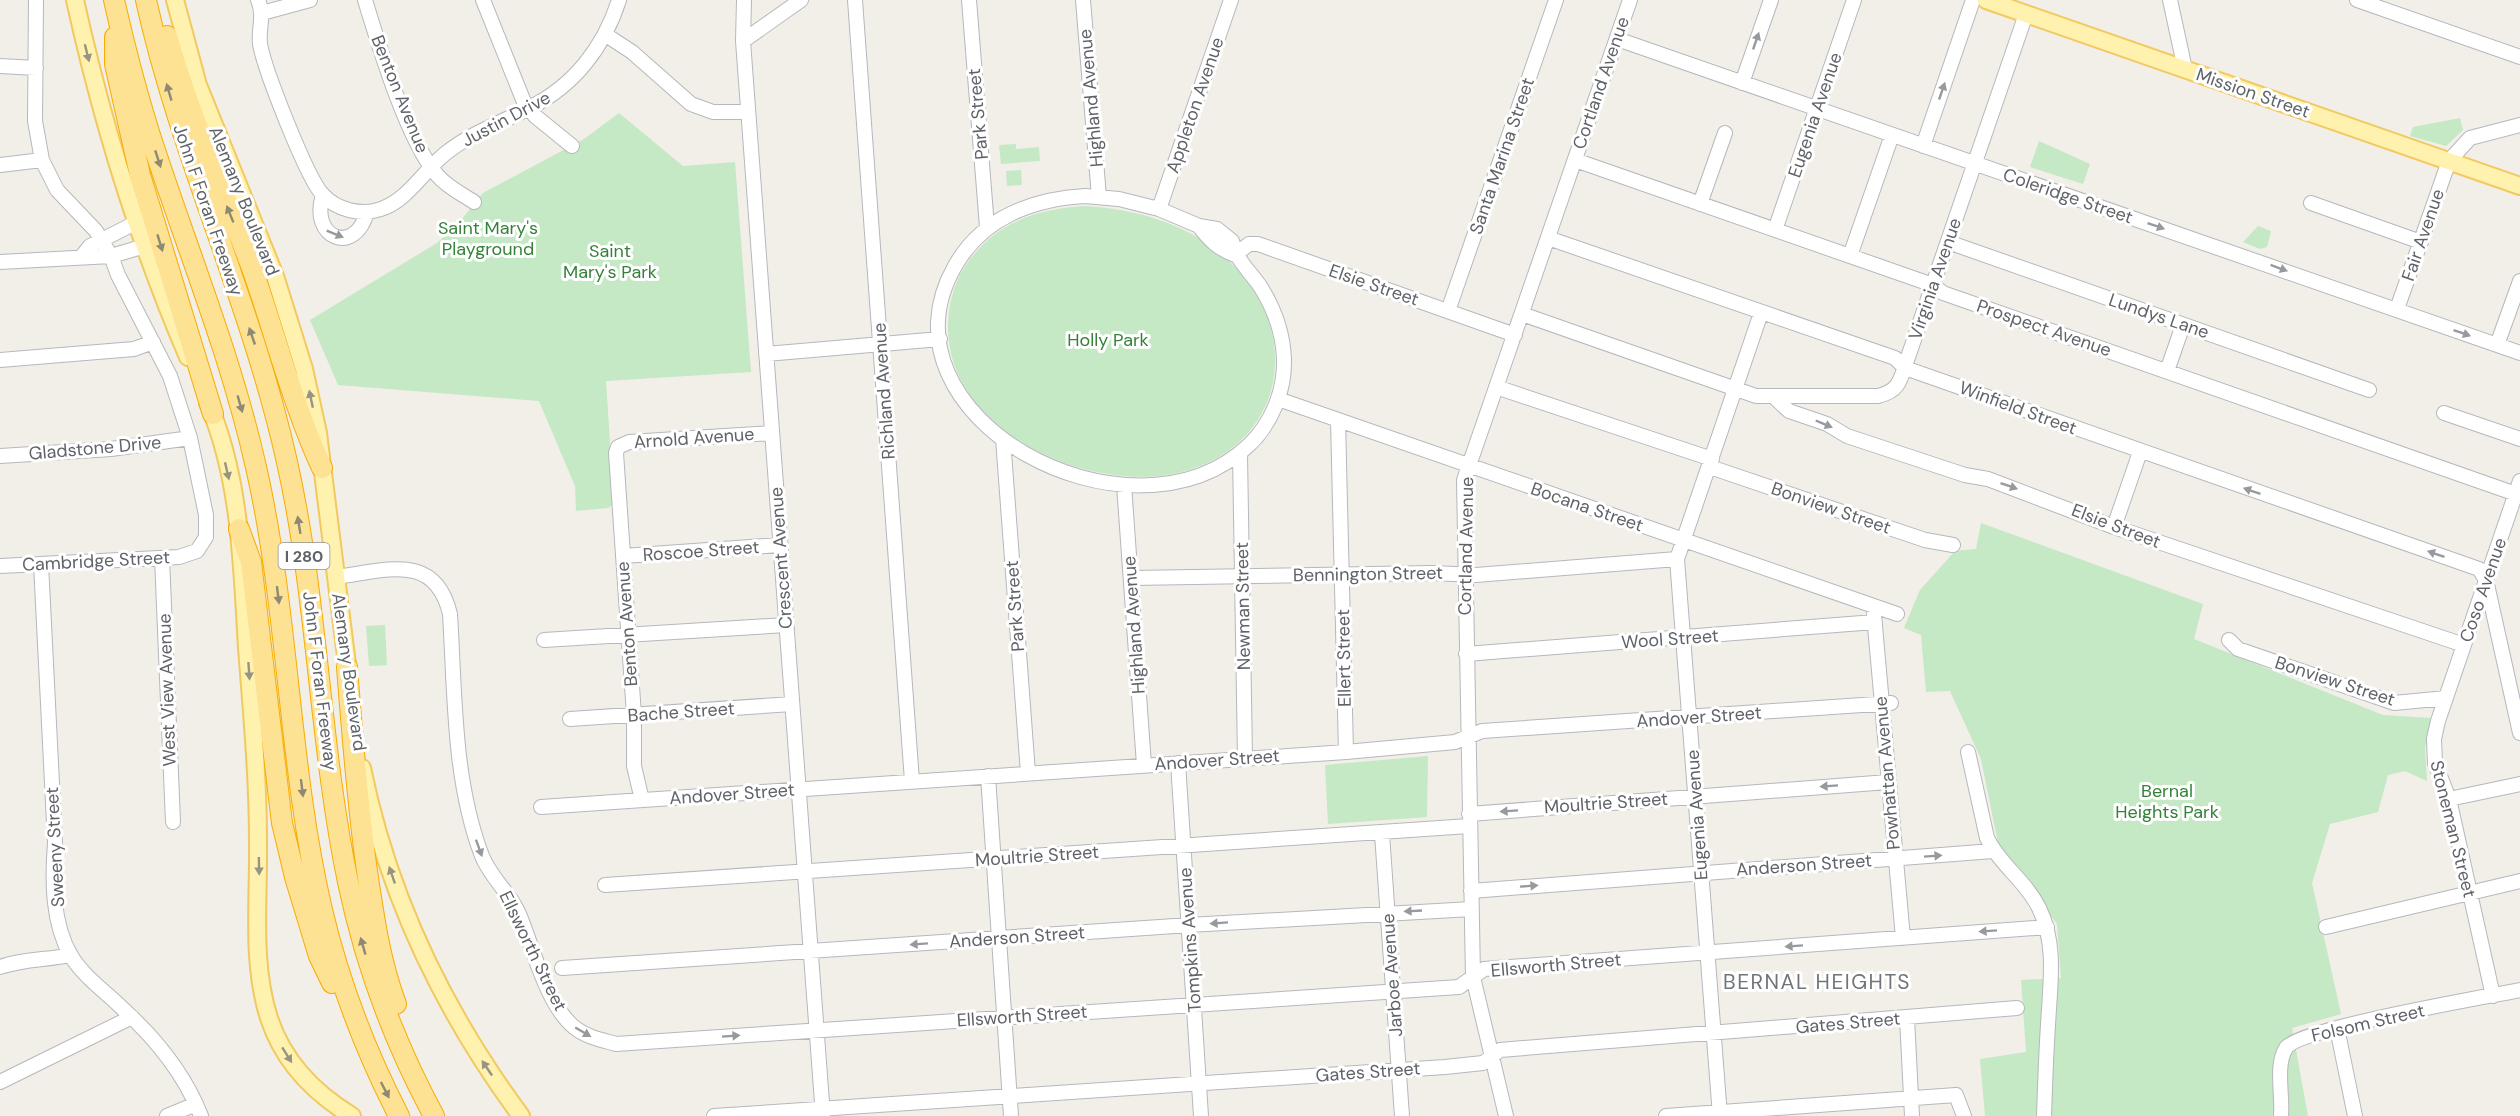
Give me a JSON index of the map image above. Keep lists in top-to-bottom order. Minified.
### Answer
{"streets":{"highway":["John F Foran Freeway","I 280"],"main road":["Mission Street","Alemany Boulevard"],"street":["Cortland Avenue","Benton Avenue","Highland Avenue","Appleton Avenue","Park Street","Eugenia Avenue","Justin Drive","Santa Marina Street","Coleridge Street","Fair Avenue","Virginia Avenue","Elsie Street","Lundys Lane","Prospect Avenue","Richland Avenue","Winfield Street","Arnold Avenue","Gladstone Drive","Bocana Street","Bonview Street","Roscoe Street","Crescent Avenue","Cambridge Street","Bennington Street","Coso Avenue","Newman Street","Wool Street","Ellert Street","West View Avenue","Bache Street","Andover Street","Powhattan Avenue","Moultrie Street","Stoneman Street","Sweeny Street","Anderson Street","Tompkins Avenue","Ellsworth Street","Jarboe Avenue","Gates Street","Folsom Street"]},"crossings":[["Cortland Avenue","Coleridge Street"],["Cortland Avenue","Elsie Street"],["Cortland Avenue","Prospect Avenue"],["Cortland Avenue","Winfield Street"],["Cortland Avenue","Bocana Street"],["Cortland Avenue","Bonview Street"],["Cortland Avenue","Bennington Street"],["Cortland Avenue","Wool Street"],["Cortland Avenue","Andover Street"],["Cortland Avenue","Moultrie Street"],["Cortland Avenue","Anderson Street"],["Cortland Avenue","Ellsworth Street"],["Cortland Avenue","Gates Street"],["Mission Street","Fair Avenue"],["Mission Street","Virginia Avenue"],["Benton Avenue","Justin Drive"],["Benton Avenue","Arnold Avenue"],["Benton Avenue","Roscoe Street"],["Benton Avenue","Bache Street"],["Benton Avenue","Andover Street"],["Highland Avenue","Bennington Street"],["Highland Avenue","Andover Street"],["Park Street","Andover Street"],["Eugenia Avenue","Coleridge Street"],["Eugenia Avenue","Virginia Avenue"],["Eugenia Avenue","Prospect Avenue"],["Eugenia Avenue","Winfield Street"],["Eugenia Avenue","Bocana Street"],["Eugenia Avenue","Bonview Street"],["Eugenia Avenue","Bennington Street"],["Eugenia Avenue","Wool Street"],["Eugenia Avenue","Andover Street"],["Eugenia Avenue","Moultrie Street"],["Eugenia Avenue","Anderson Street"],["Eugenia Avenue","Ellsworth Street"],["Eugenia Avenue","Gates Street"],["Santa Marina Street","Elsie Street"],["Coleridge Street","Fair Avenue"],["Coleridge Street","Virginia Avenue"],["Alemany Boulevard","Ellsworth Street"],["Virginia Avenue","Elsie Street"],["Virginia Avenue","Lundys Lane"],["Virginia Avenue","Prospect Avenue"],["Virginia Avenue","Winfield Street"],["Elsie Street","Coso Avenue"],["Prospect Avenue","Coso Avenue"],["Richland Avenue","Andover Street"],["Winfield Street","Coso Avenue"],["Arnold Avenue","Crescent Avenue"],["Gladstone Drive","Cambridge Street"],["Bocana Street","Ellert Street"],["Bocana Street","Powhattan Avenue"],["Bonview Street","Coso Avenue"],["Bonview Street","Stoneman Street"],["Roscoe Street","Crescent Avenue"],["Crescent Avenue","Bache Street"],["Crescent Avenue","Andover Street"],["Crescent Avenue","Moultrie Street"],["Crescent Avenue","Anderson Street"],["Crescent Avenue","Ellsworth Street"],["Crescent Avenue","Gates Street"],["Cambridge Street","West View Avenue"],["Cambridge Street","Sweeny Street"],["Bennington Street","Newman Street"],["Bennington Street","Ellert Street"],["Coso Avenue","Stoneman Street"],["Newman Street","Andover Street"],["Wool Street","Powhattan Avenue"],["Ellert Street","Andover Street"],["Andover Street","Powhattan Avenue"],["Andover Street","Tompkins Avenue"],["Powhattan Avenue","Moultrie Street"],["Powhattan Avenue","Anderson Street"],["Powhattan Avenue","Ellsworth Street"],["Moultrie Street","Tompkins Avenue"],["Moultrie Street","Jarboe Avenue"],["Stoneman Street","Folsom Street"],["Anderson Street","Tompkins Avenue"],["Anderson Street","Jarboe Avenue"],["Tompkins Avenue","Ellsworth Street"],["Tompkins Avenue","Gates Street"],["Ellsworth Street","Jarboe Avenue"],["Jarboe Avenue","Gates Street"]],"one_way":["Coleridge Street","Elsie Street","Winfield Street"],"districts":["BERNAL HEIGHTS"],"parks":["Saint Mary's Playground","Saint Mary's Park","Holly Park","Bernal Heights Park"]}
